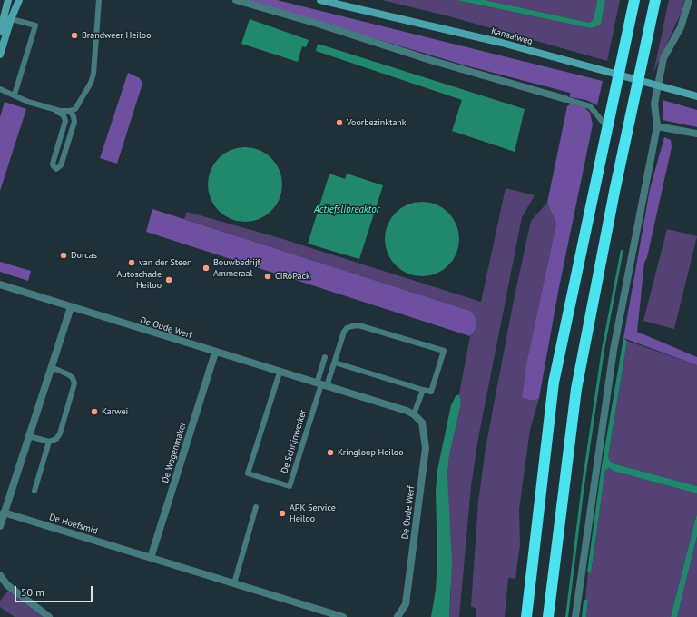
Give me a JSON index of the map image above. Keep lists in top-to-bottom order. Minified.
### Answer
{"streets":{"street":["Kanaalweg","De Oude Werf","De Wagenmaker","De Hoefsmid"],"lane":["De Schrijnwerker"]},"crossings":[["De Oude Werf","De Schrijnwerker"],["De Oude Werf","De Wagenmaker"],["De Wagenmaker","De Hoefsmid"]],"water":["Actiefslibreaktor"],"places":["Brandweer Heiloo","Voorbezinktank","Dorcas","van der Steen","Bouwbedrijf Ammeraal","CiRoPack","Autoschade Heiloo","Karwei","Kringloop Heiloo","APK Service Heiloo"],"scale_bar":"50 m"}
